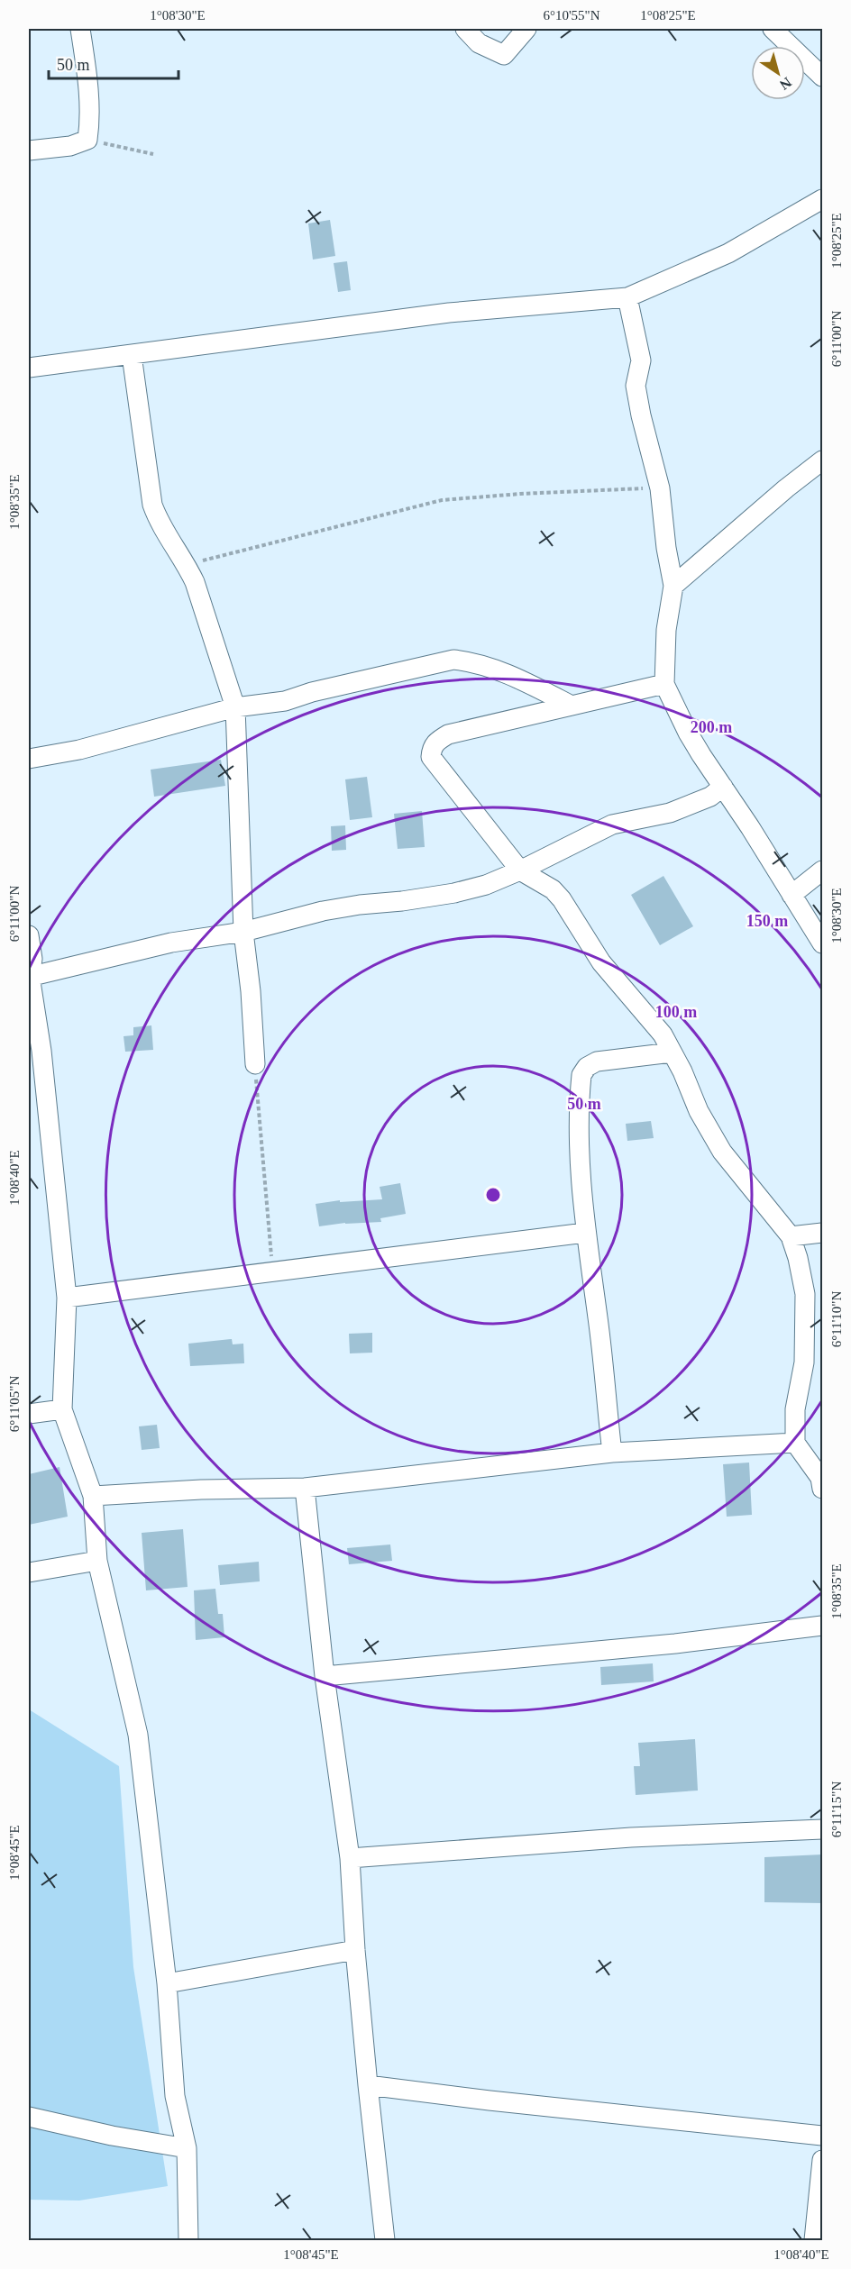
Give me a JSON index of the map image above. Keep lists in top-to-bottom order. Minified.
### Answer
{"scale_bar":"50 m","north":"bottom right","coordinates":["1°08'30\"E","6°10'55\"N","1°08'25\"E","6°11'00\"N","1°08'35\"E","1°08'40\"E","6°11'10\"N","6°11'05\"N","6°11'15\"N","1°08'45\"E"],"rings":["200 m","150 m","100 m","50 m"]}
